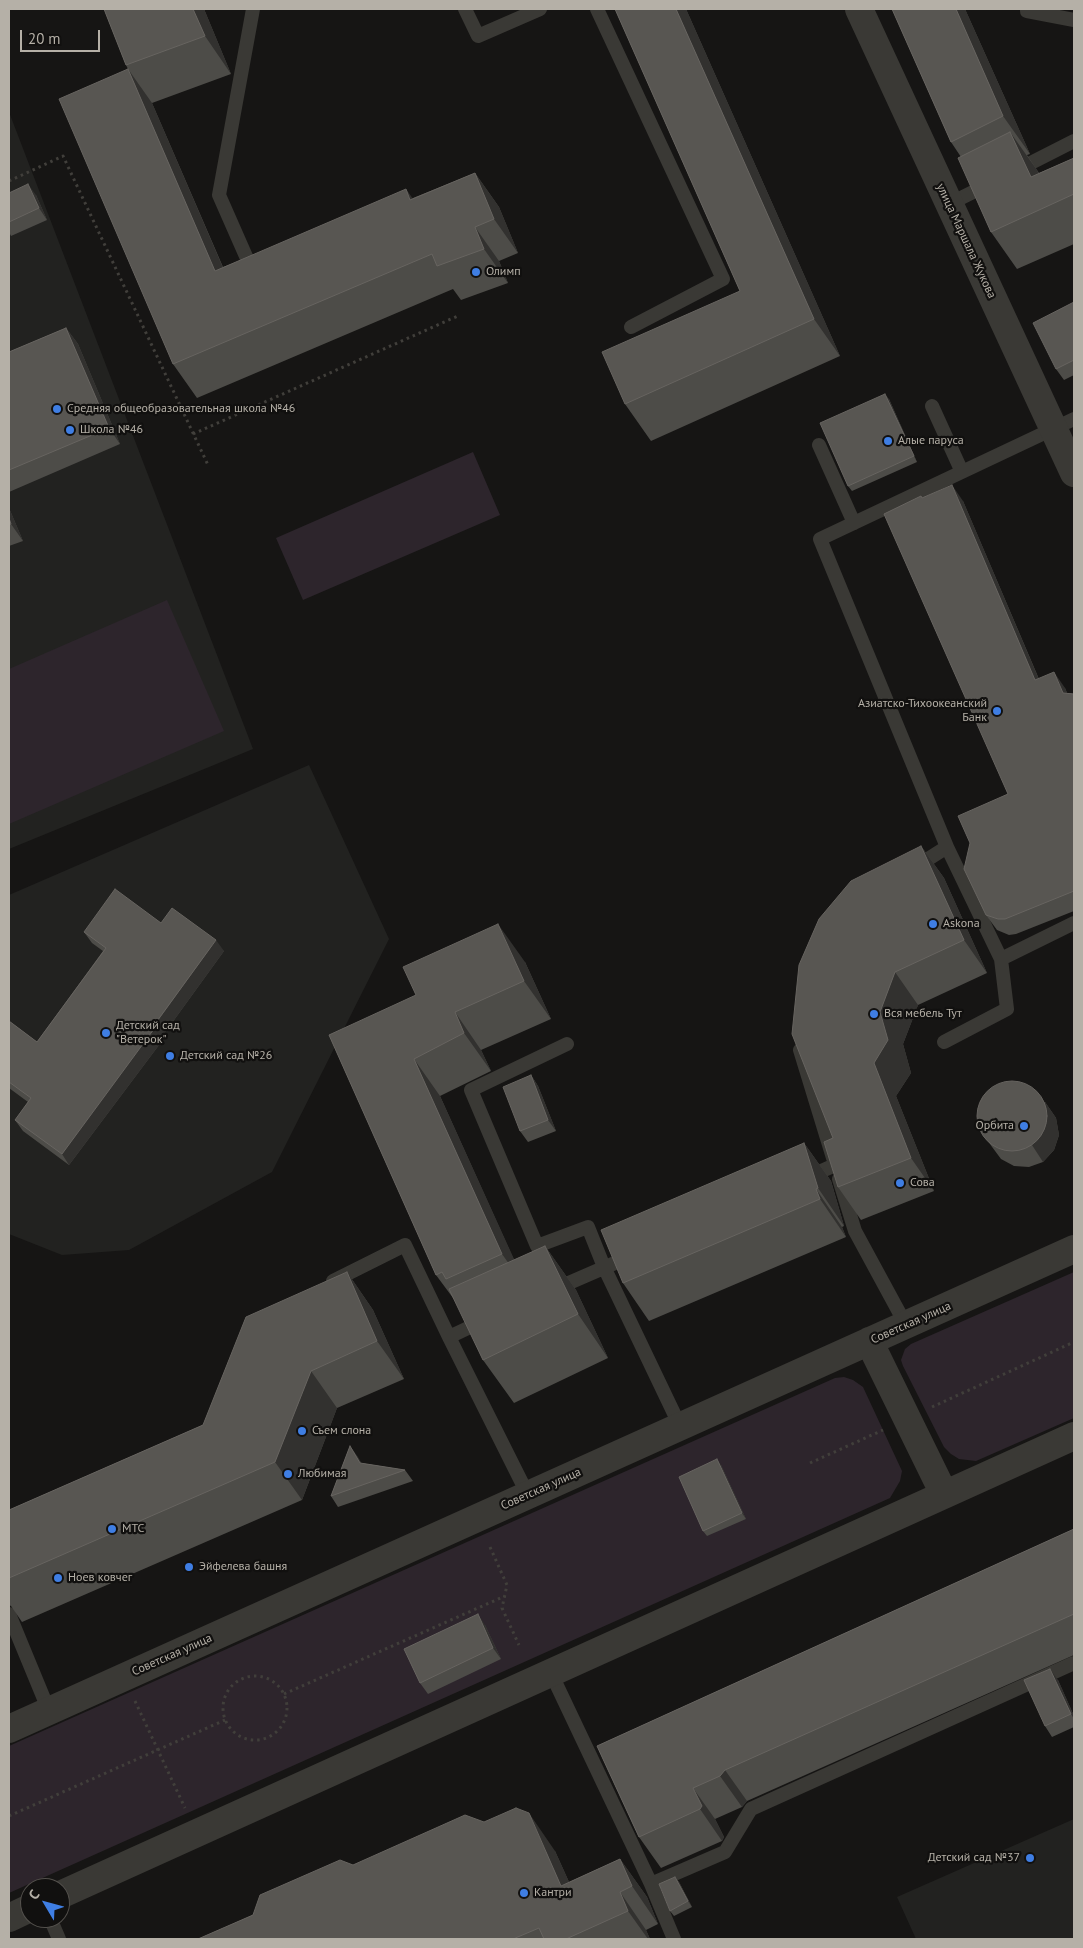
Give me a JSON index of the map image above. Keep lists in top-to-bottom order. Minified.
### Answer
{"streets":{"street":["улица Маршала Жукова","Советская улица"]},"places":["Олимп","Средняя общеобразовательная школа №46","Школа №46","Алые паруса","Азиатско-Тихоокеанский Банк","Askona","Вся мебель Тут","Детский сад \"Ветерок\"","Детский сад №26","Орбита","Сова","Съем слона","Любимая","МТС","Эйфелева башня","Ноев ковчег","Детский сад №37","Кантри"],"scale_bar":"20 m","north":"top left"}
